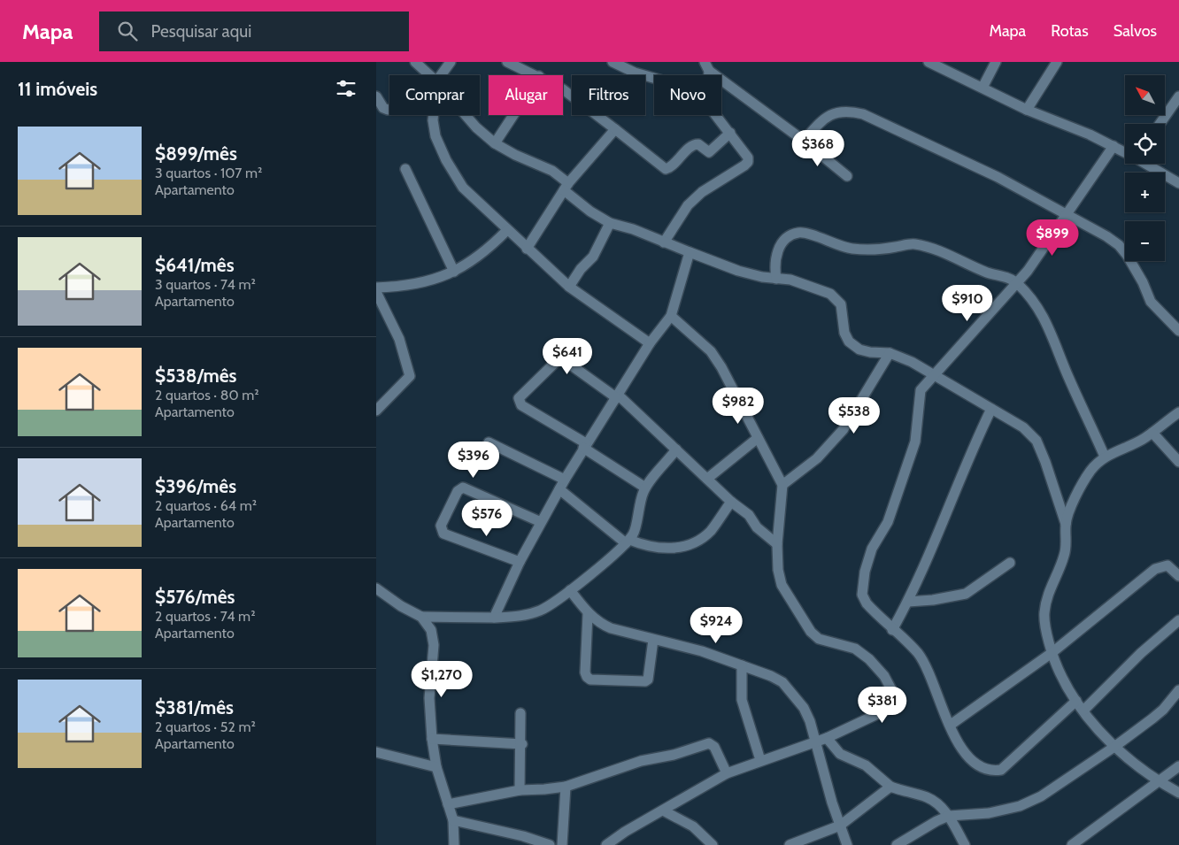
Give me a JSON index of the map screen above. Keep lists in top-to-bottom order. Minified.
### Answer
{"north":"top left","page":{"header":"Mapa","search":"Pesquisar aqui","nav":["Mapa","Rotas","Salvos"],"heading":"11 imóveis","map_buttons":["+","−"],"chip":["Comprar","Alugar","Filtros","Novo"],"list":[{"name":"$899/mês","note":"3 quartos · 107 m² · Apartamento"},{"name":"$641/mês","note":"3 quartos · 74 m² · Apartamento"},{"name":"$538/mês","note":"2 quartos · 80 m² · Apartamento"},{"name":"$396/mês","note":"2 quartos · 64 m² · Apartamento"},{"name":"$576/mês","note":"2 quartos · 74 m² · Apartamento"},{"name":"$381/mês","note":"2 quartos · 52 m² · Apartamento"}],"price":["$368","$899","$910","$641","$982","$538","$396","$576","$924","$1,270","$381"]}}
